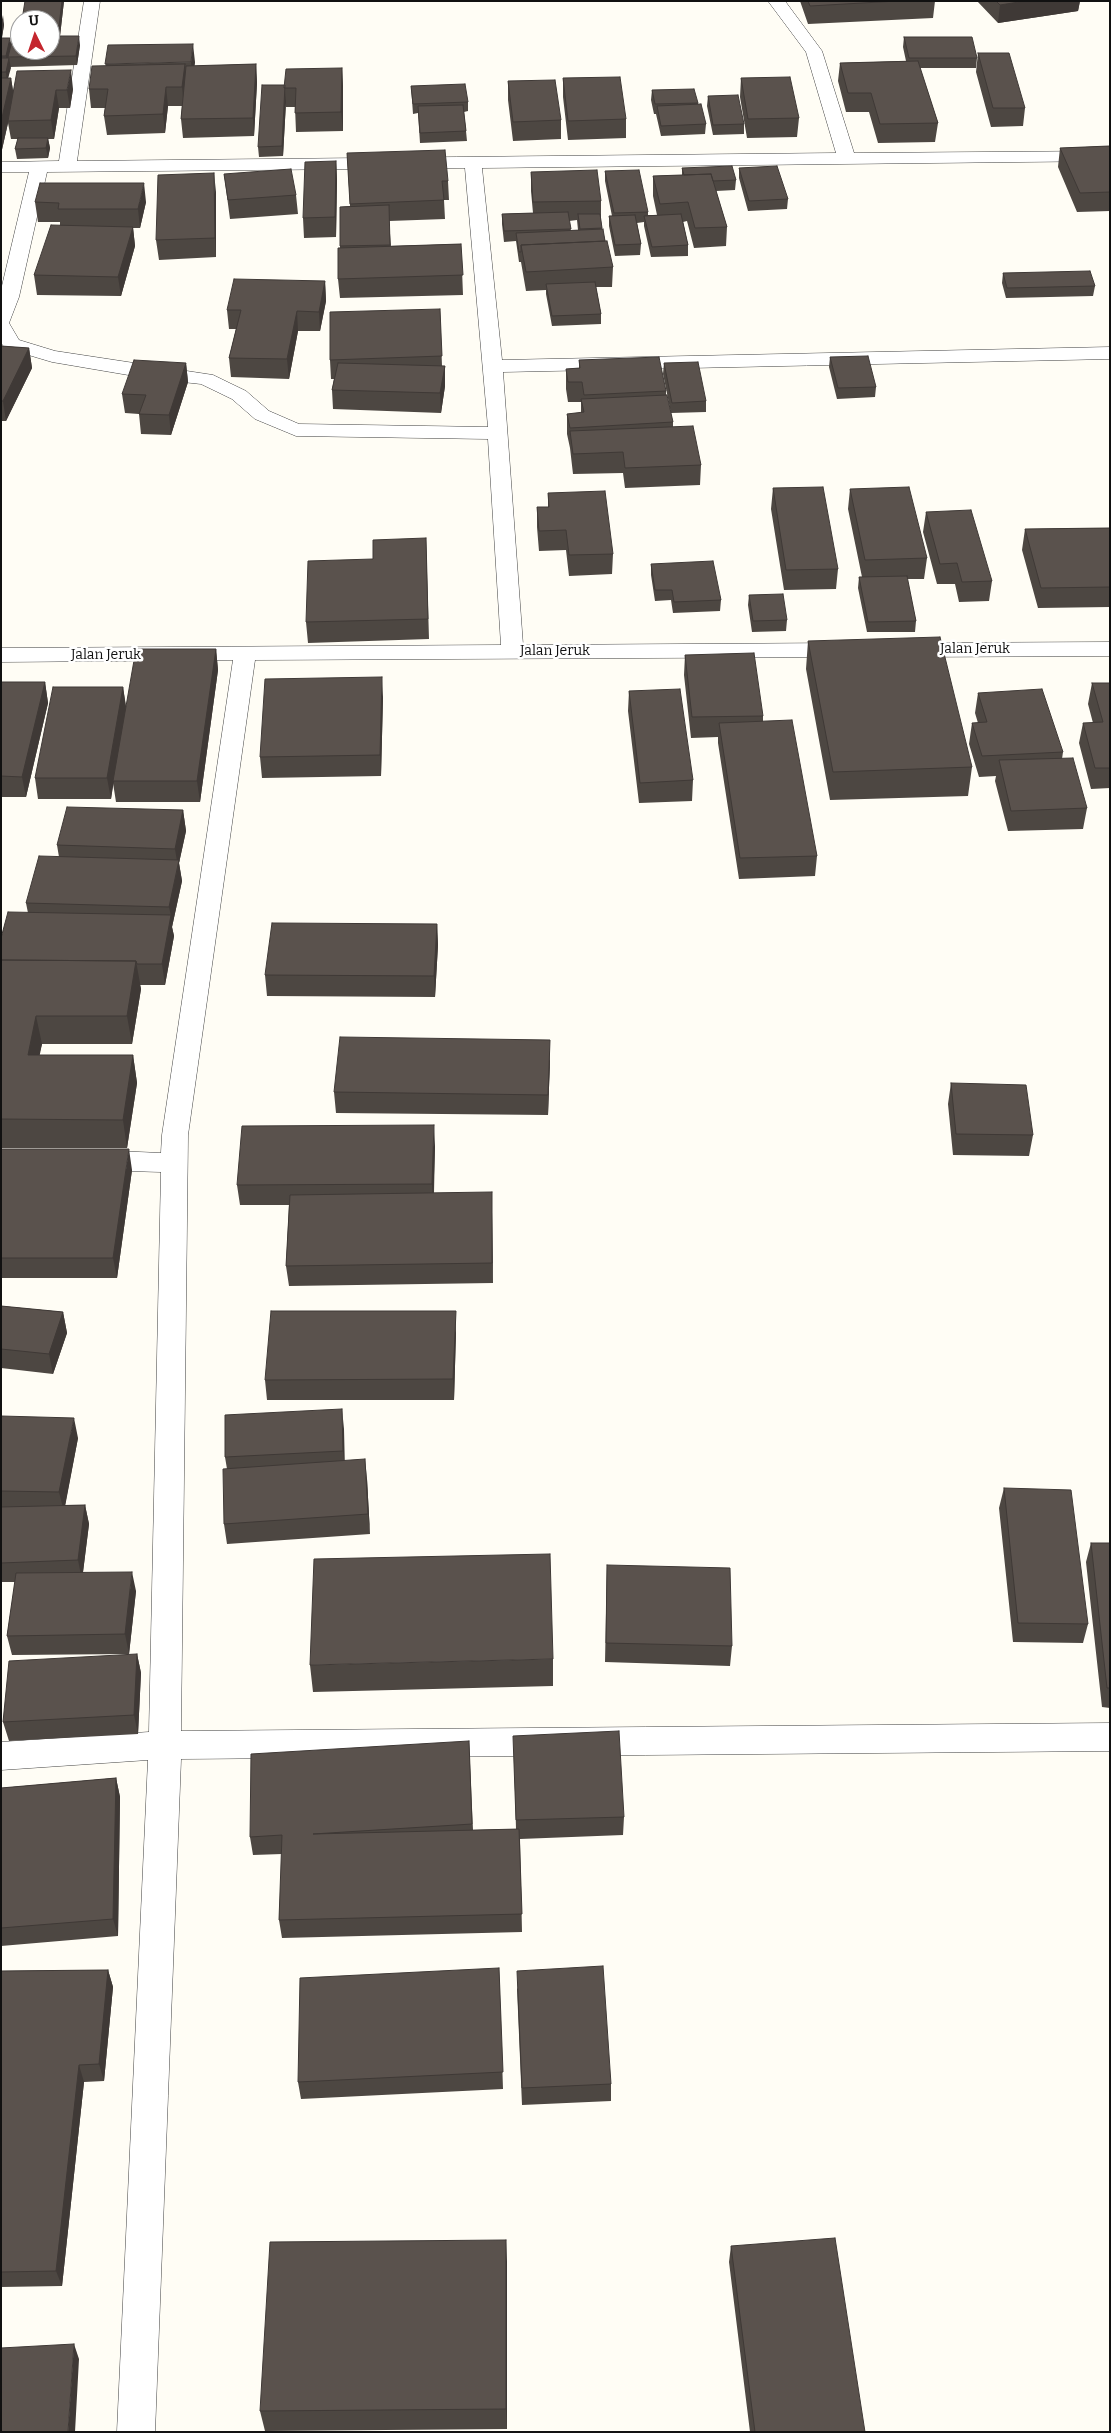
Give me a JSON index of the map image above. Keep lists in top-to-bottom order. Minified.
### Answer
{"streets":{"street":["Jalan Jeruk"]},"north":"top"}
